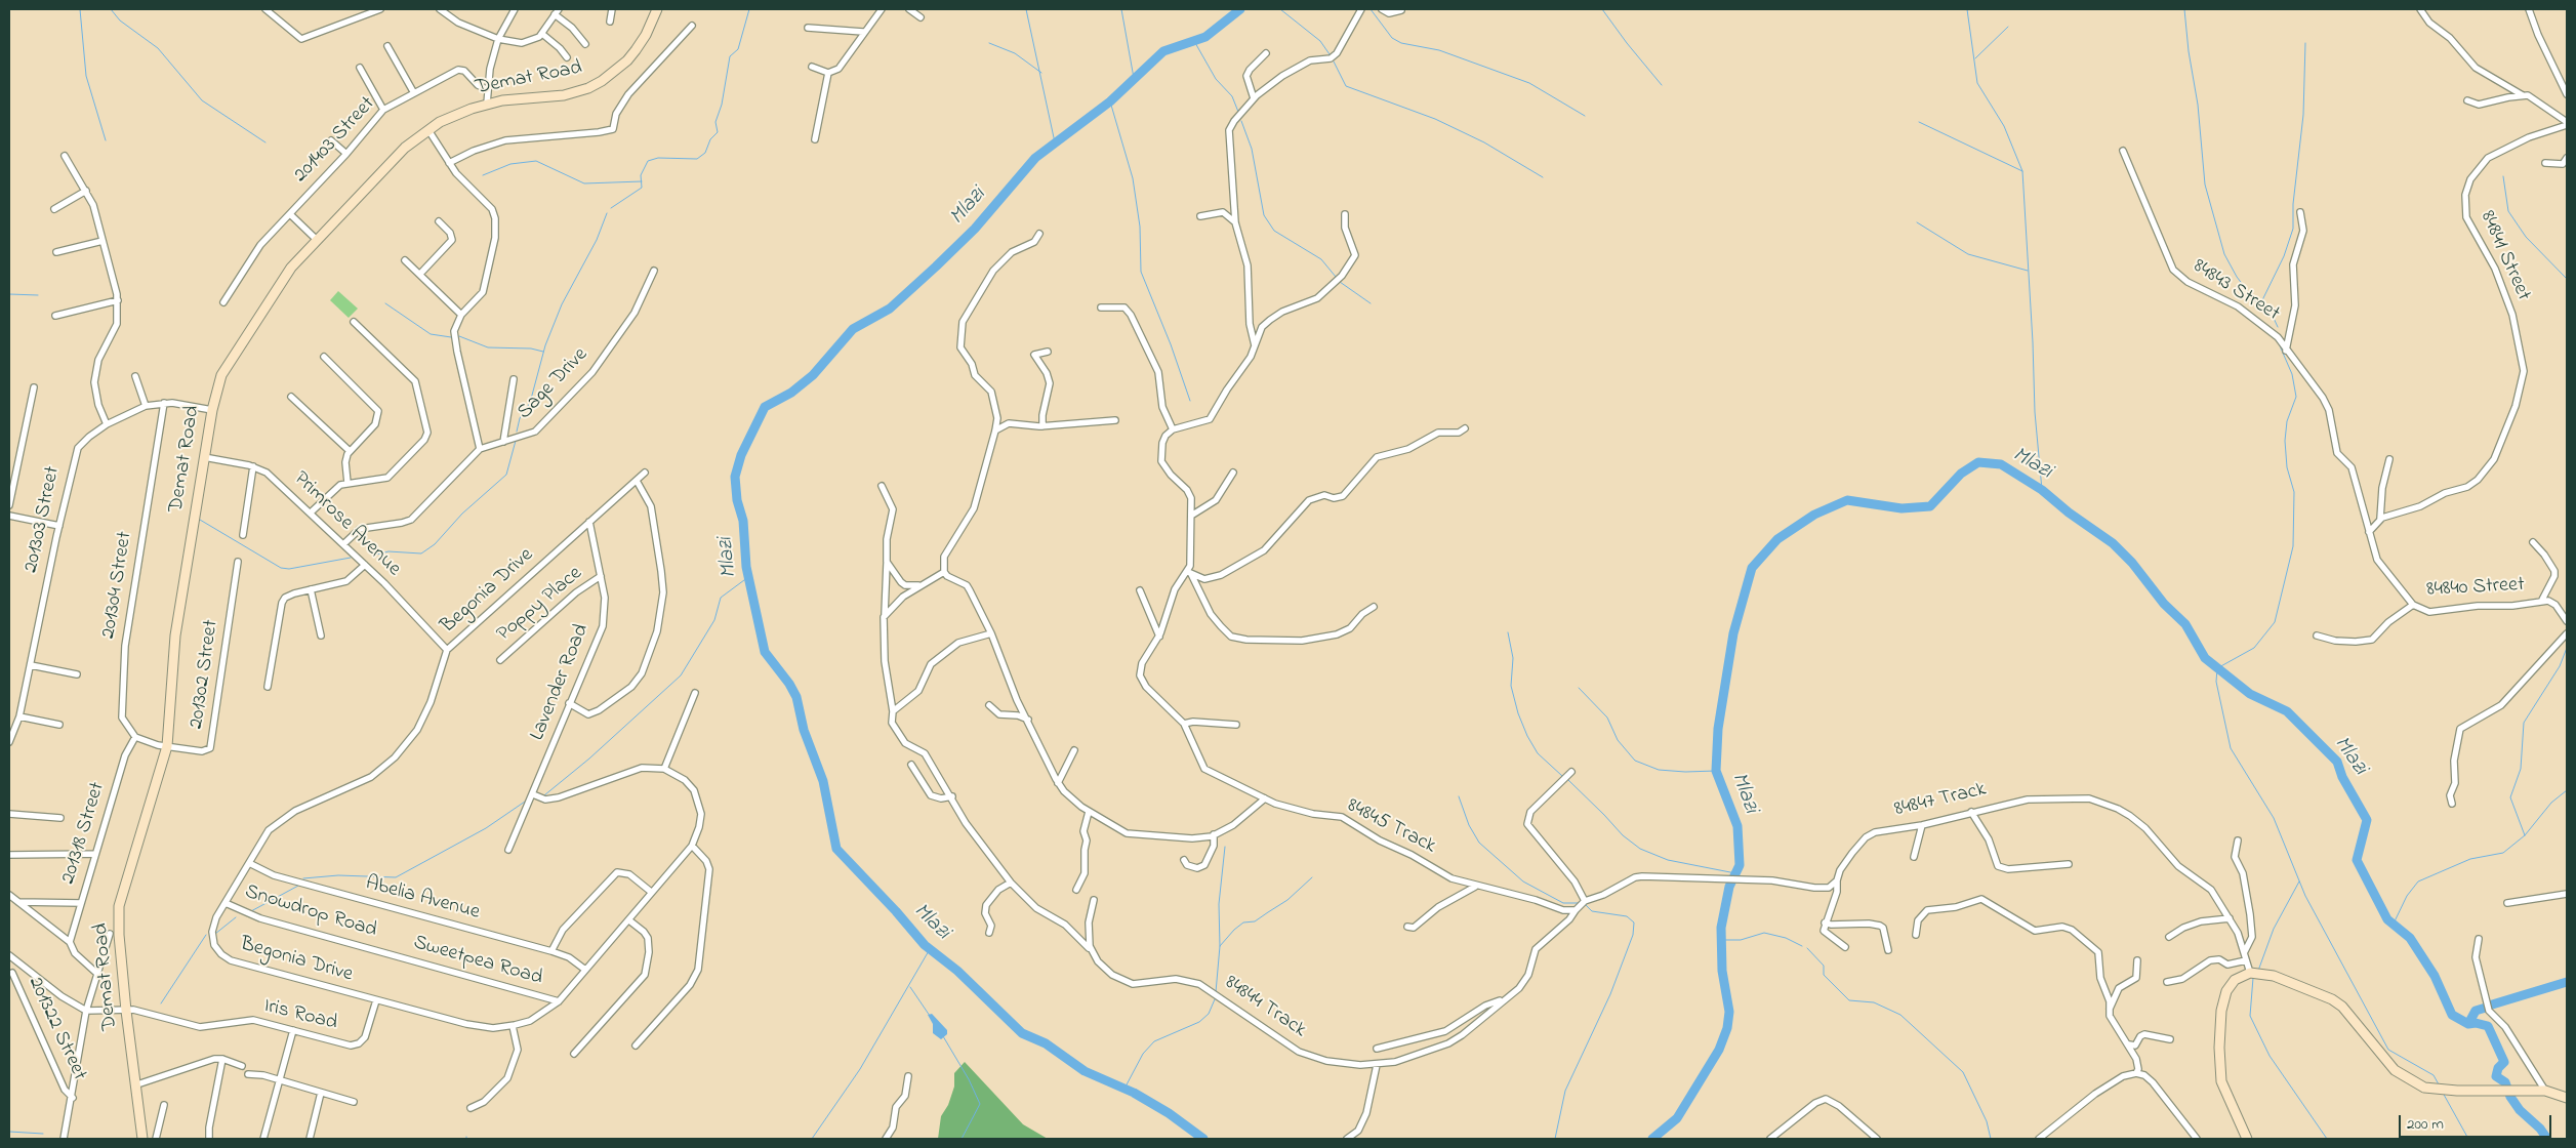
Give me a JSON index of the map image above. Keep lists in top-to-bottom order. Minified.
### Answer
{"streets":{"street":["Demat Road","201403 Street","84841 Street","84843 Street","Sage Drive","201303 Street","Primrose Avenue","201304 Street","84840 Street","Begonia Drive","Poppy Place","201302 Street","Lavender Road","84847 Track","84845 Track","201318 Street","Abelia Avenue","Snowdrop Road","Sweetpea Road","84844 Track","Iris Road","201322 Street"]},"crossings":[["Demat Road","201303 Street"],["Demat Road","Primrose Avenue"],["Demat Road","201302 Street"],["Demat Road","Iris Road"],["84843 Street","84840 Street"],["Sage Drive","Primrose Avenue"],["201303 Street","201304 Street"],["Primrose Avenue","Begonia Drive"],["201304 Street","201318 Street"],["Begonia Drive","Lavender Road"],["Begonia Drive","Abelia Avenue"],["Begonia Drive","Snowdrop Road"],["Begonia Drive","Sweetpea Road"],["Begonia Drive","Iris Road"],["Poppy Place","Lavender Road"],["84845 Track","84844 Track"],["Snowdrop Road","Sweetpea Road"]],"water":["Mlazi"],"scale_bar":"200 m"}
